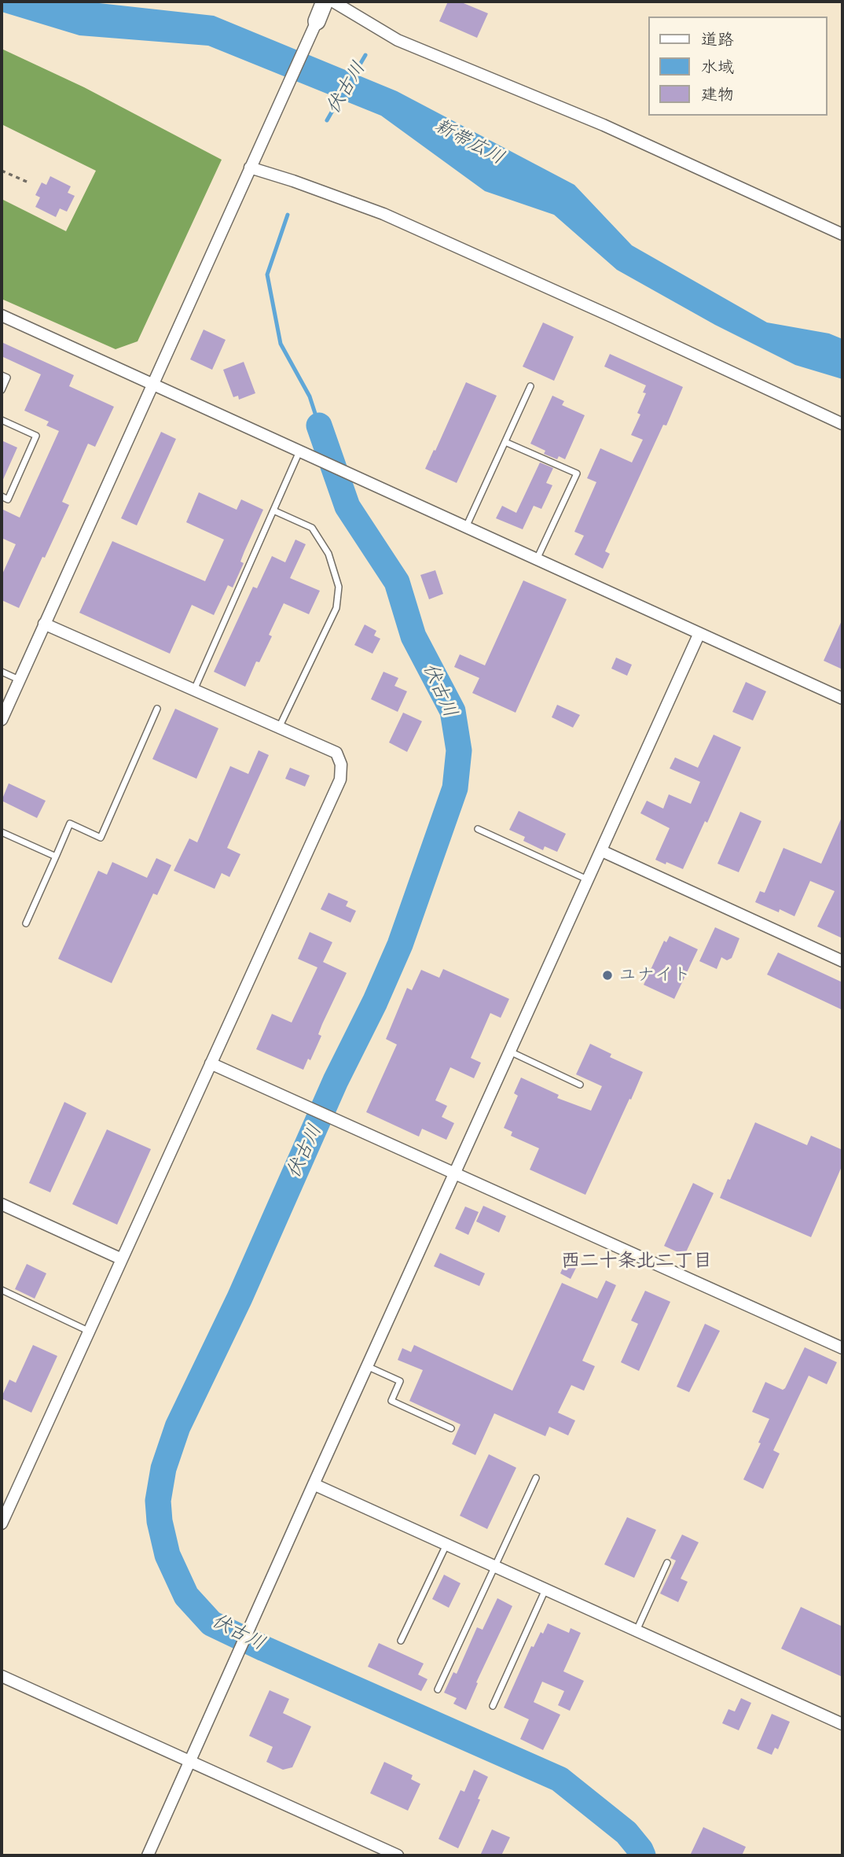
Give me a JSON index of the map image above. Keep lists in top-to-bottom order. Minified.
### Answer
{"districts":["西二十条北二丁目"],"water":["伏古川","新帯広川"],"places":["ユナイト"],"legend":["道路","水域","建物"]}
